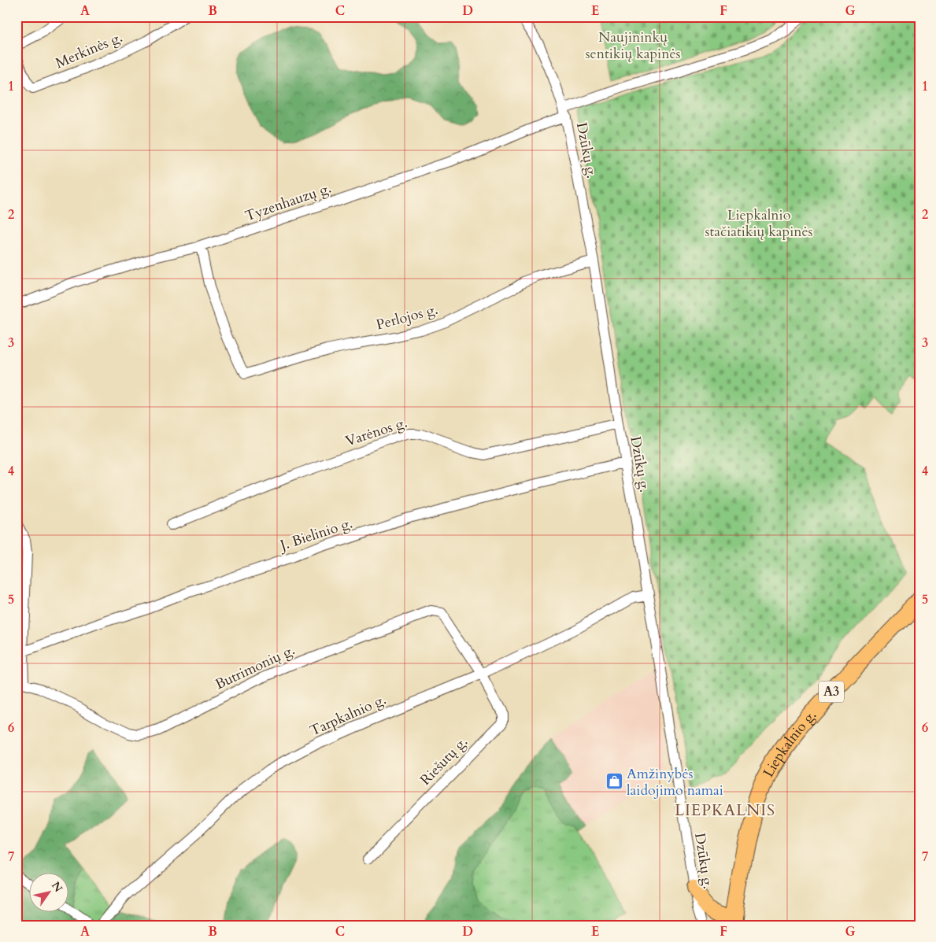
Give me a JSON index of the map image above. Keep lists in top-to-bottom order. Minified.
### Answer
{"streets":{"main road":["A3","Liepkalnio g."],"street":["Merkinės g.","Dzūkų g.","Tyzenhauzų g.","Perlojos g.","Varėnos g.","J. Bielinio g.","Butrimonių g.","Tarpkalnio g.","Riešutų g."]},"crossings":[["Dzūkų g.","Tyzenhauzų g."],["Dzūkų g.","Perlojos g."],["Dzūkų g.","Varėnos g."],["Dzūkų g.","J. Bielinio g."],["Dzūkų g.","Tarpkalnio g."],["Tyzenhauzų g.","Perlojos g."],["Butrimonių g.","Tarpkalnio g."],["Butrimonių g.","Riešutų g."],["Tarpkalnio g.","Riešutų g."]],"districts":["LIEPKALNIS"],"parks":["Naujininkų sentikių kapinės","Liepkalnio stačiatikių kapinės"],"places":{"shop":["Amžinybės laidojimo namai"]},"north":"top right","grid":{"columns":["A","B","C","D","E","F","G"],"rows":["1","2","3","4","5","6","7"]}}
